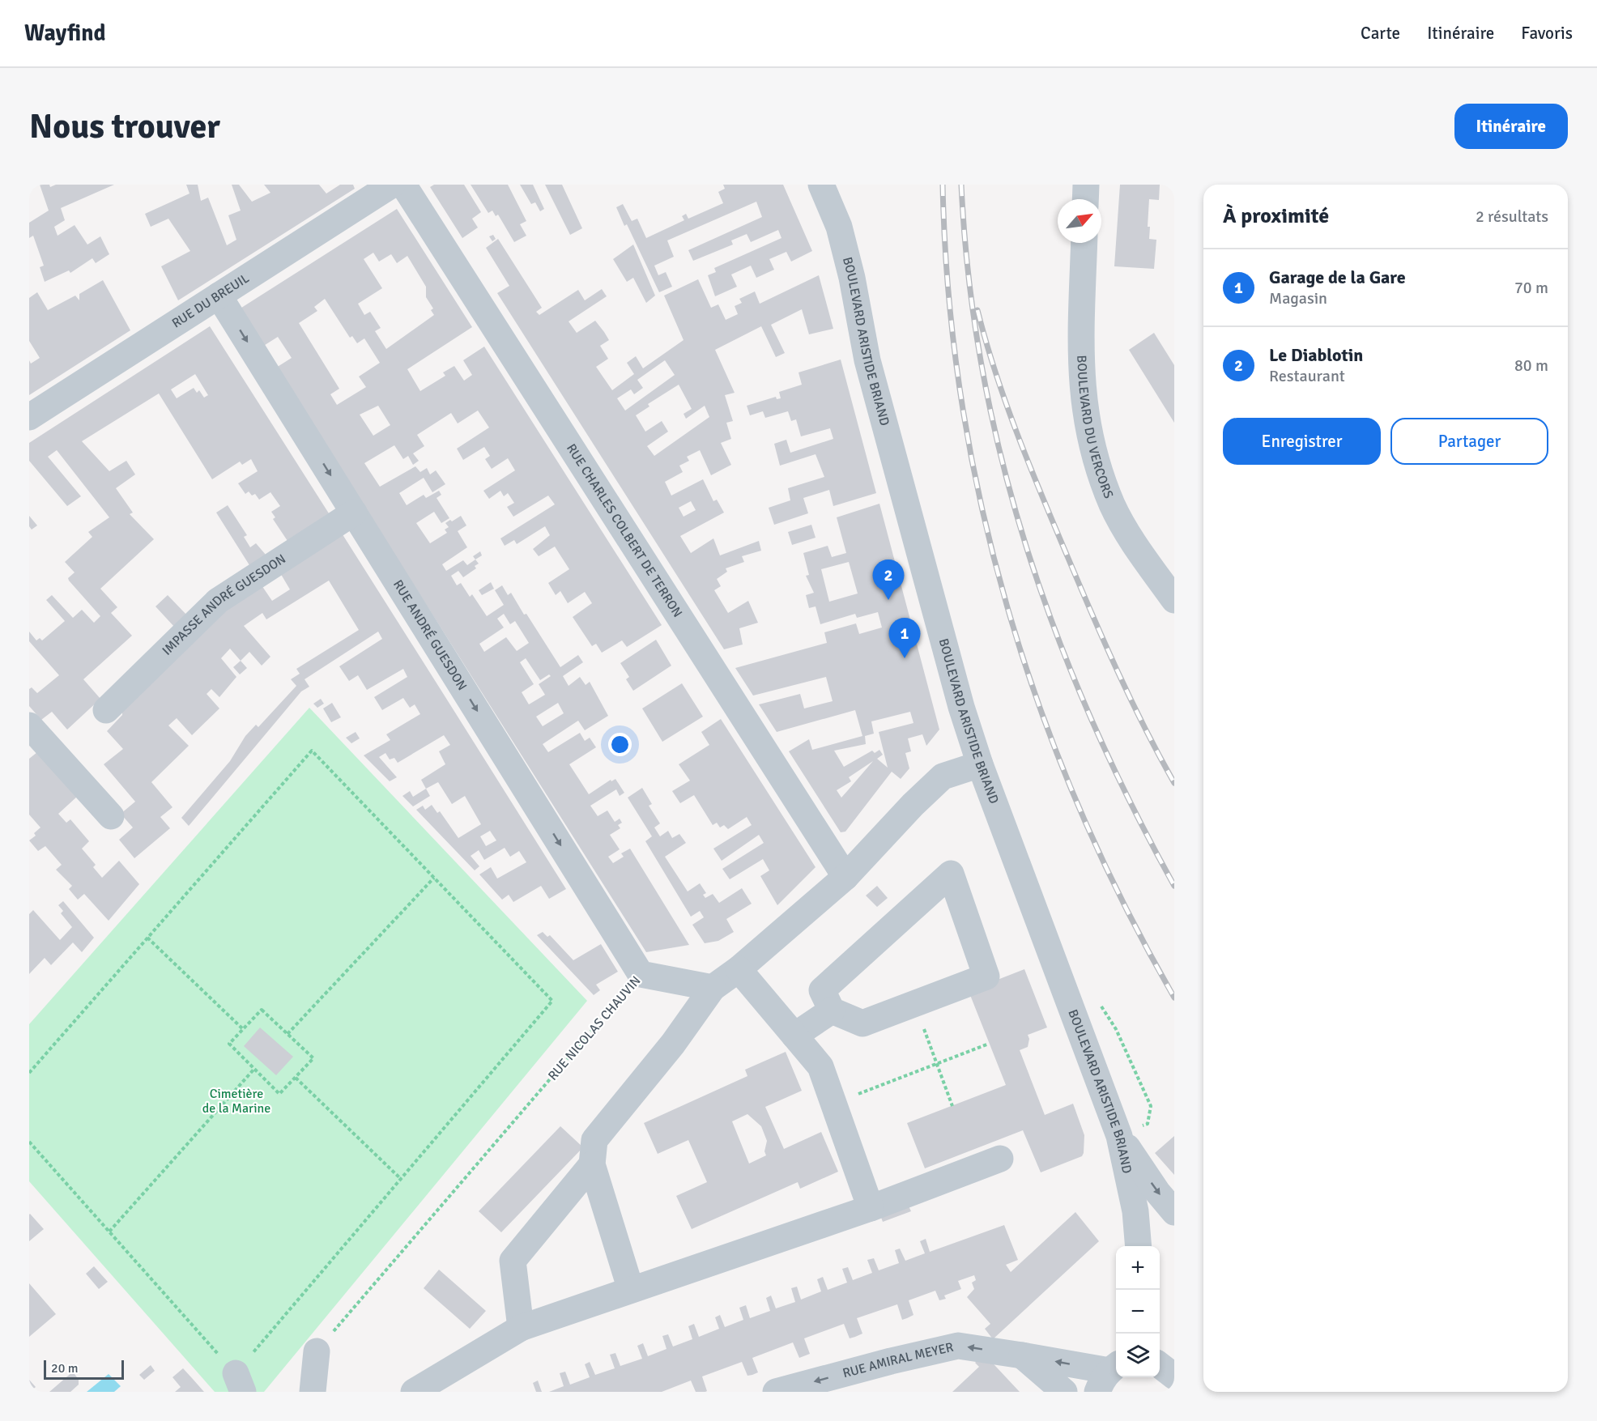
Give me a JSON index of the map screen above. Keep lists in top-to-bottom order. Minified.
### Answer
{"streets":{"street":["RUE DU BREUIL","BOULEVARD ARISTIDE BRIAND","BOULEVARD DU VERCORS","RUE CHARLES COLBERT DE TERRON","IMPASSE ANDRÉ GUESDON","RUE ANDRÉ GUESDON","RUE NICOLAS CHAUVIN","RUE AMIRAL MEYER"]},"crossings":[["RUE DU BREUIL","RUE ANDRÉ GUESDON"],["IMPASSE ANDRÉ GUESDON","RUE ANDRÉ GUESDON"],["RUE ANDRÉ GUESDON","RUE NICOLAS CHAUVIN"]],"one_way":["RUE ANDRÉ GUESDON"],"parks":["Cimetière de la Marine"],"scale_bar":"20 m","north":"top right","page":{"header":"Wayfind","nav":["Carte","Itinéraire","Favoris"],"buttons":["Itinéraire",["Enregistrer","Partager"]],"title":"Nous trouver","heading":["À proximité","2 résultats"],"list":[{"mark":"1","name":"Garage de la Gare","note":"Magasin","value":"70 m"},{"mark":"2","name":"Le Diablotin","note":"Restaurant","value":"80 m"}],"pins":["2","1"],"map_buttons":["+","−"],"scale":"20 m"}}
